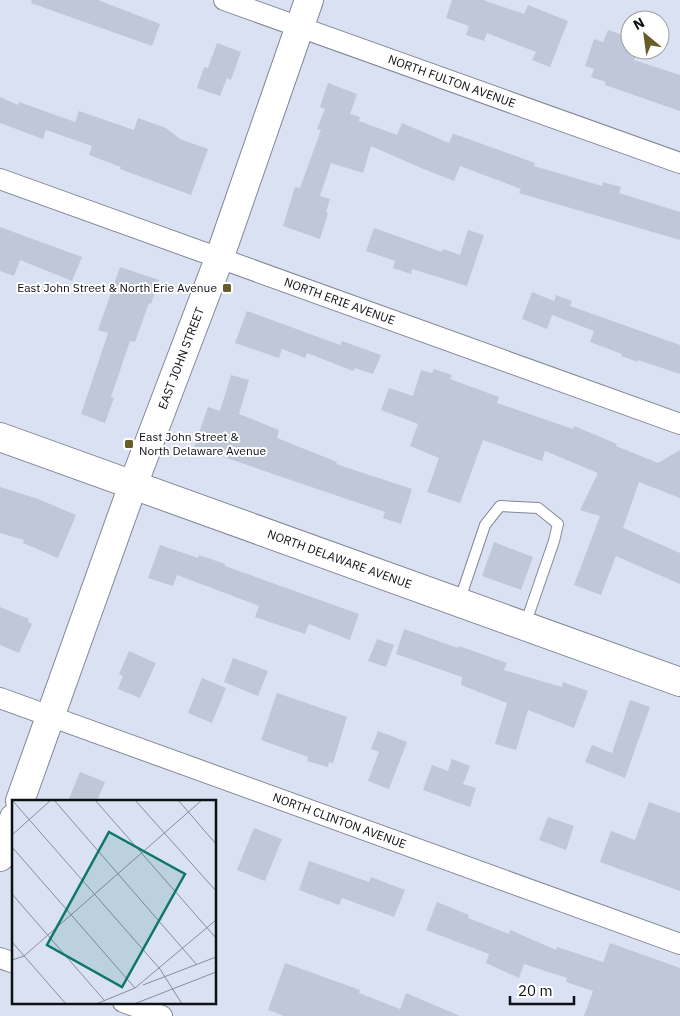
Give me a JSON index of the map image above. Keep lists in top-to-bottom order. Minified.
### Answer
{"streets":{"street":["NORTH FULTON AVENUE","NORTH ERIE AVENUE","EAST JOHN STREET","NORTH DELAWARE AVENUE","NORTH CLINTON AVENUE"]},"crossings":[["NORTH FULTON AVENUE","EAST JOHN STREET"],["NORTH ERIE AVENUE","EAST JOHN STREET"],["EAST JOHN STREET","NORTH DELAWARE AVENUE"],["EAST JOHN STREET","NORTH CLINTON AVENUE"]],"places":{"transit":["East John Street & North Erie Avenue","East John Street & North Delaware Avenue"]},"scale_bar":"20 m","north":"top left"}
